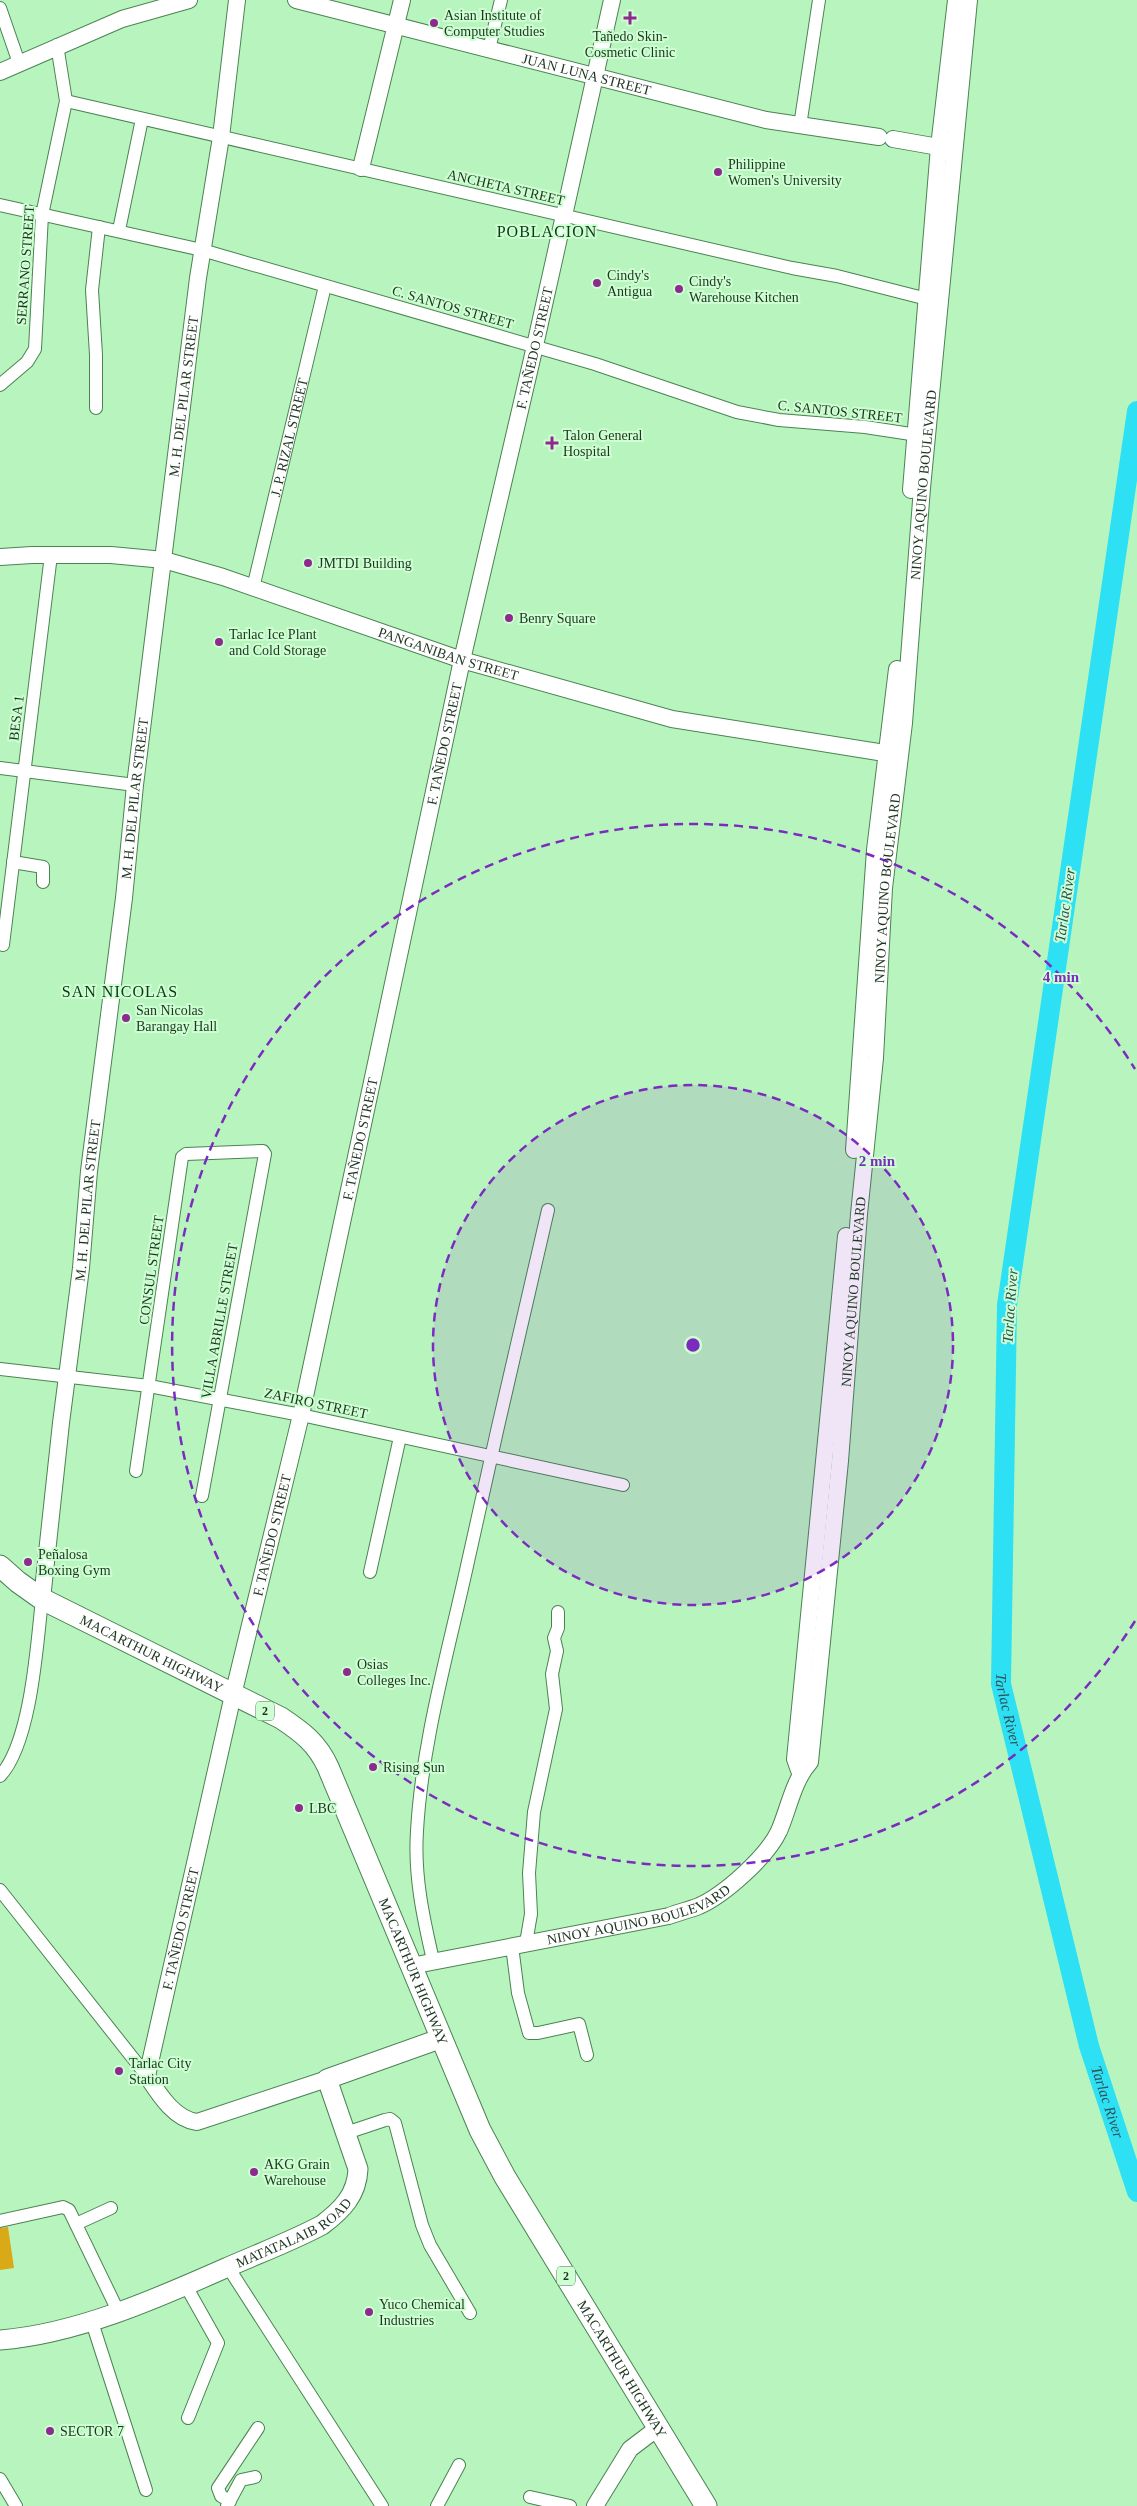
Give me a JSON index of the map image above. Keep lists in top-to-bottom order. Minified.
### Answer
{"streets":{"highway":["MACARTHUR HIGHWAY","2"],"main road":["JUAN LUNA STREET","F. TAÑEDO STREET","M. H. DEL PILAR STREET","NINOY AQUINO BOULEVARD","PANGANIBAN STREET","MATATALAIB ROAD"],"street":["ANCHETA STREET","SERRANO STREET","C. SANTOS STREET","J. P. RIZAL STREET","BESA 1","CONSUL STREET","VILLA ABRILLE STREET","ZAFIRO STREET"]},"crossings":[["JUAN LUNA STREET","F. TAÑEDO STREET"],["JUAN LUNA STREET","NINOY AQUINO BOULEVARD"],["ANCHETA STREET","SERRANO STREET"],["ANCHETA STREET","F. TAÑEDO STREET"],["ANCHETA STREET","M. H. DEL PILAR STREET"],["ANCHETA STREET","NINOY AQUINO BOULEVARD"],["SERRANO STREET","C. SANTOS STREET"],["C. SANTOS STREET","F. TAÑEDO STREET"],["C. SANTOS STREET","M. H. DEL PILAR STREET"],["C. SANTOS STREET","J. P. RIZAL STREET"],["C. SANTOS STREET","NINOY AQUINO BOULEVARD"],["F. TAÑEDO STREET","PANGANIBAN STREET"],["F. TAÑEDO STREET","ZAFIRO STREET"],["F. TAÑEDO STREET","MACARTHUR HIGHWAY"],["M. H. DEL PILAR STREET","PANGANIBAN STREET"],["M. H. DEL PILAR STREET","ZAFIRO STREET"],["M. H. DEL PILAR STREET","MACARTHUR HIGHWAY"],["J. P. RIZAL STREET","PANGANIBAN STREET"],["NINOY AQUINO BOULEVARD","PANGANIBAN STREET"],["NINOY AQUINO BOULEVARD","MACARTHUR HIGHWAY"],["PANGANIBAN STREET","BESA 1"],["CONSUL STREET","VILLA ABRILLE STREET"],["CONSUL STREET","ZAFIRO STREET"],["VILLA ABRILLE STREET","ZAFIRO STREET"]],"districts":["POBLACION","SAN NICOLAS"],"water":["Tarlac River"],"places":{"health":["Tañedo Skin- Cosmetic Clinic","Talon General Hospital"],"other":["Asian Institute of Computer Studies","Philippine Women's University","Cindy's Antigua","Cindy's Warehouse Kitchen","JMTDI Building","Benry Square","Tarlac Ice Plant and Cold Storage","San Nicolas Barangay Hall","Peñalosa Boxing Gym","Osias Colleges Inc.","Rising Sun","LBC","Tarlac City Station","AKG Grain Warehouse","Yuco Chemical Industries","SECTOR 7"]},"rings":["4 min","2 min"]}
